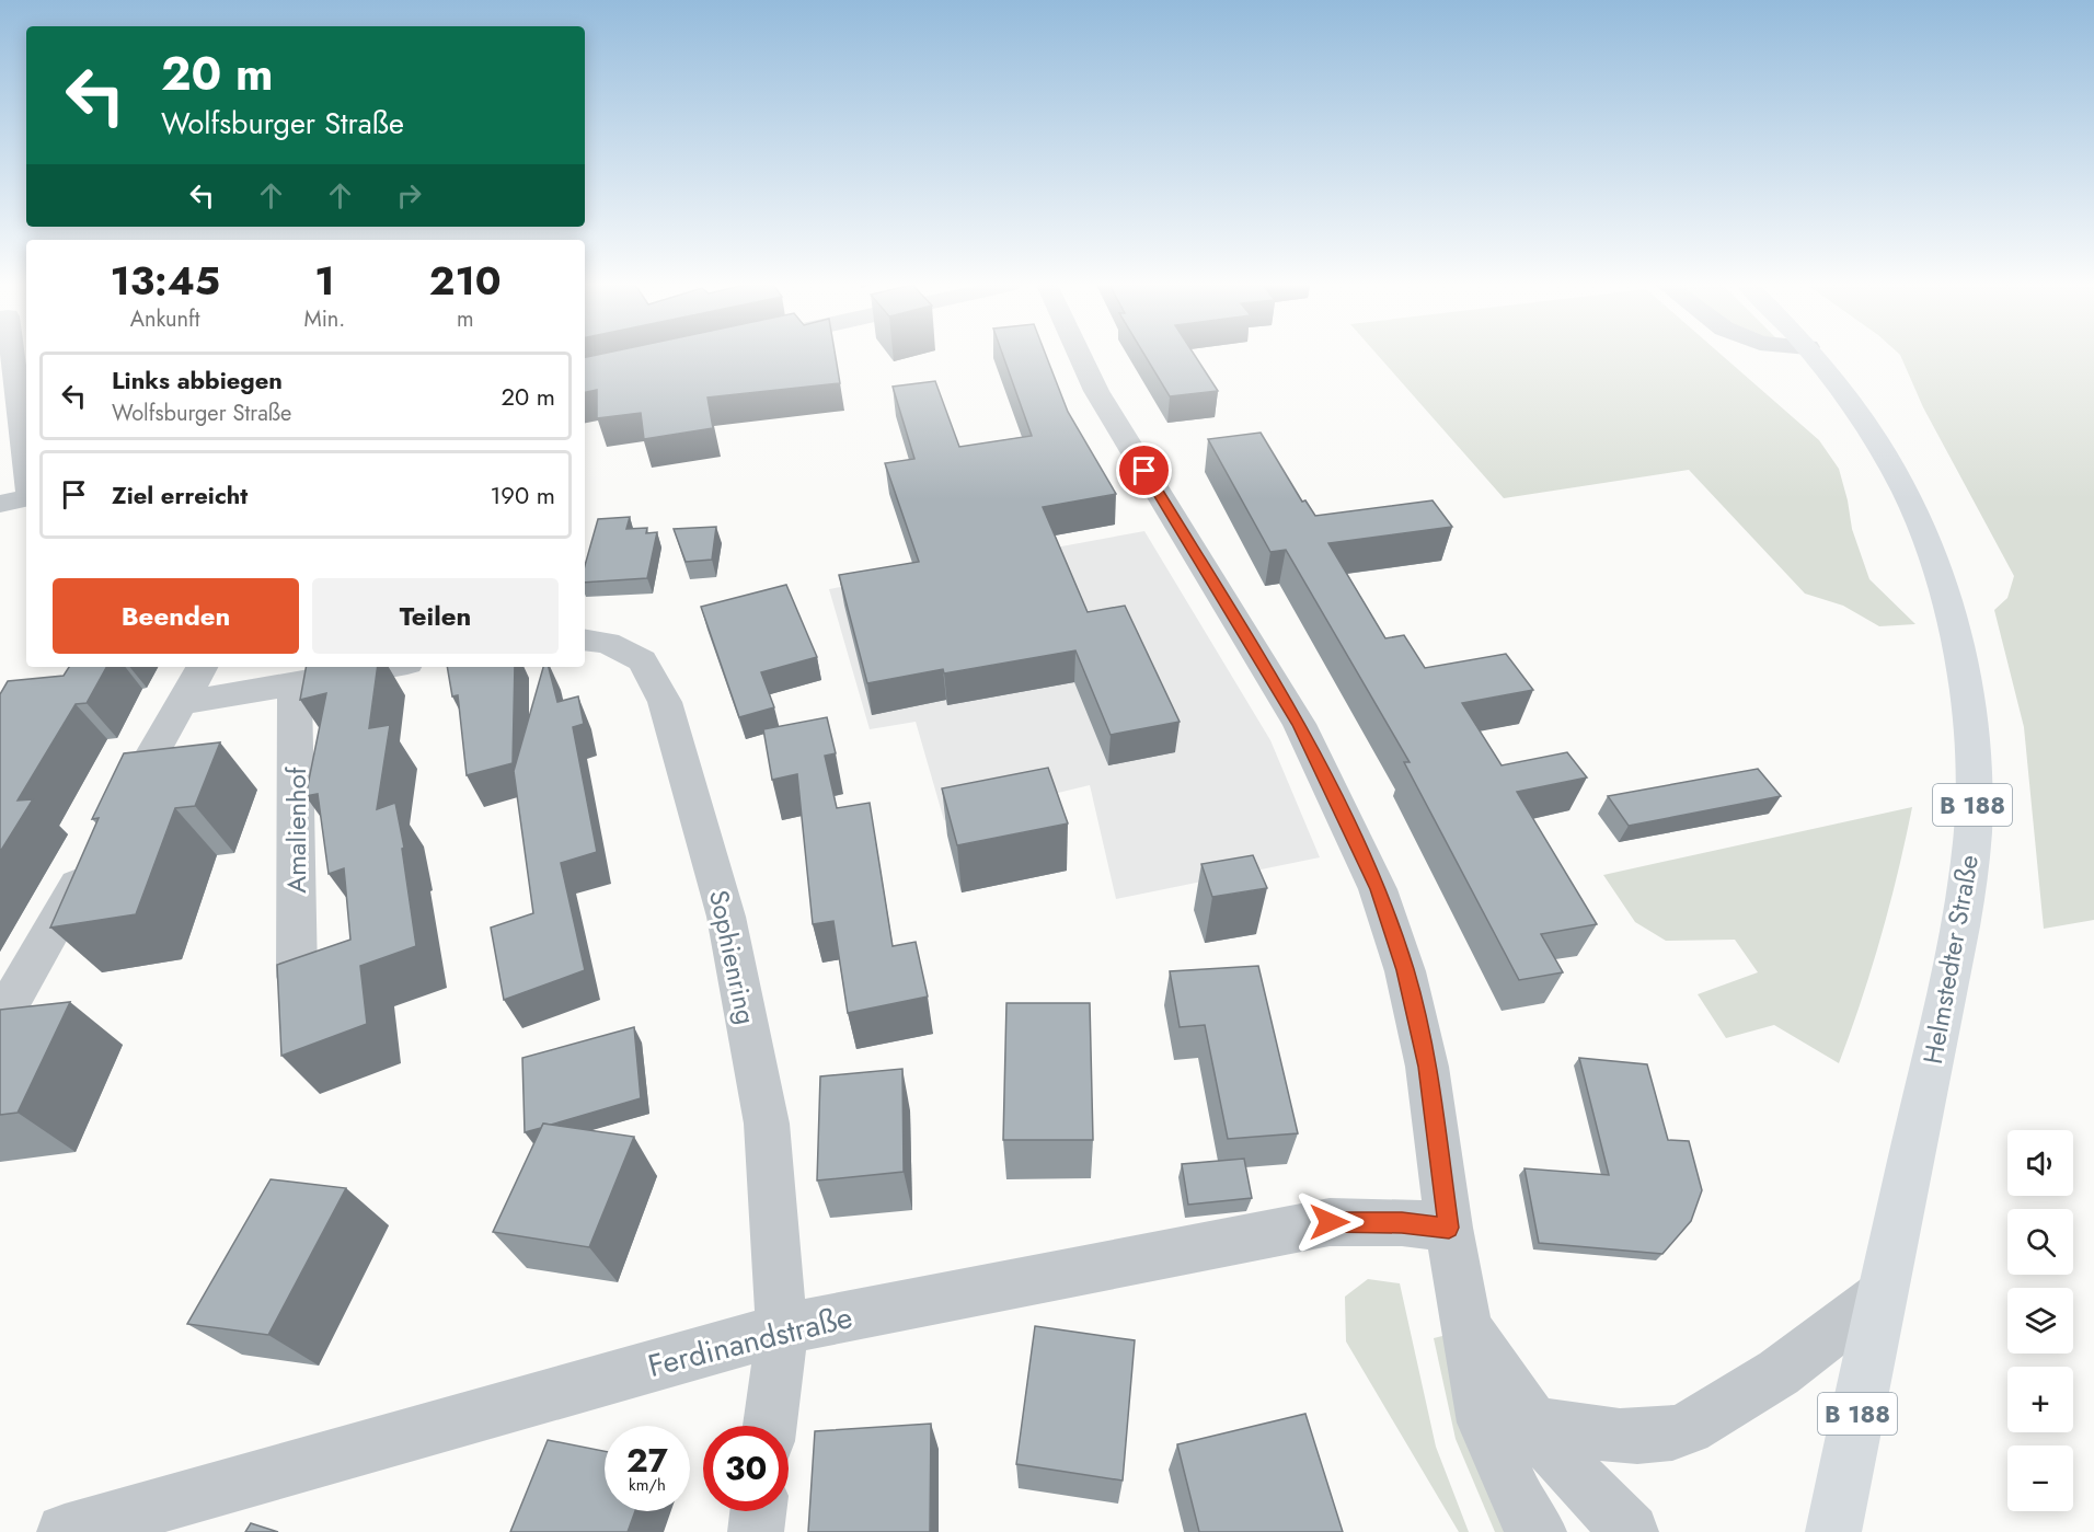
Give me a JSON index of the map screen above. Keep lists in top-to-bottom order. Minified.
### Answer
{"streets":{"main road":["B 188","Helmstedter Straße"],"street":["Amalienhof","Sophienring","Ferdinandstraße"]},"crossings":[["Sophienring","Ferdinandstraße"]],"page":{"turn":["20 m","Wolfsburger Straße"],"eta":["13:45","Ankunft","1","Min.","210","m"],"list":[{"name":"Links abbiegen","note":"Wolfsburger Straße","value":"20 m"},{"name":"Ziel erreicht","value":"190 m"}],"buttons":["Beenden","Teilen"],"map_buttons":["+","−"],"speed":"27 km/h","limit":"30"}}
